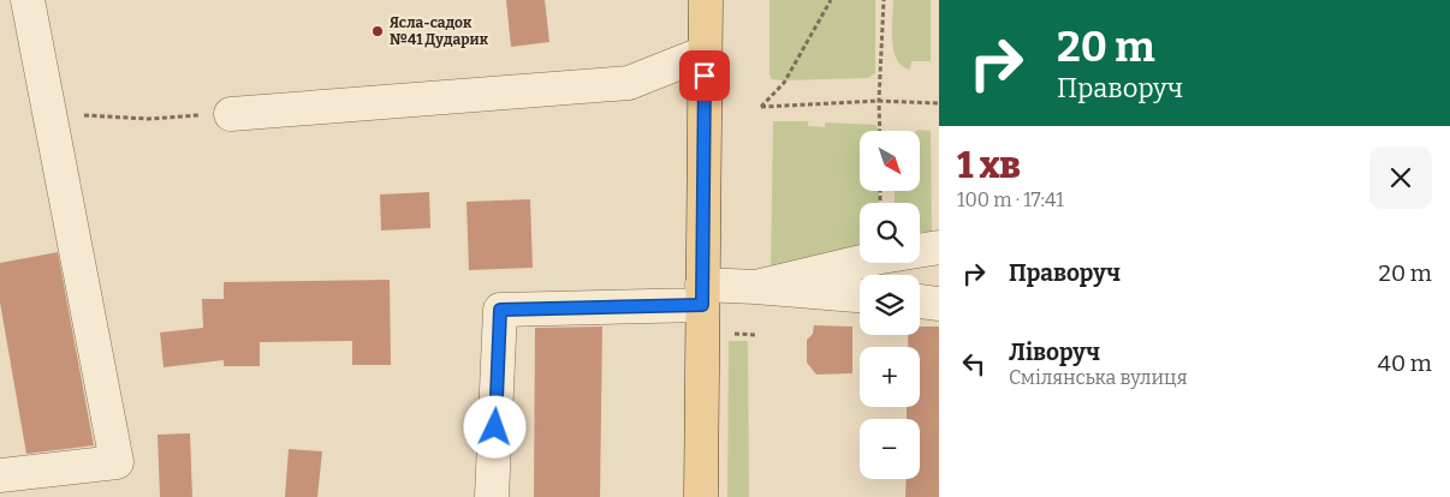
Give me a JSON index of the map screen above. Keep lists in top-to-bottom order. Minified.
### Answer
{"places":["Ясла-садок №41 Дударик"],"north":"bottom right","page":{"turn":["20 m","Праворуч"],"heading":["1 хв","100 m · 17:41"],"map_buttons":["+","−"],"list":[{"name":"Праворуч","value":"20 m"},{"name":"Ліворуч","note":"Смілянська вулиця","value":"40 m"}]}}
